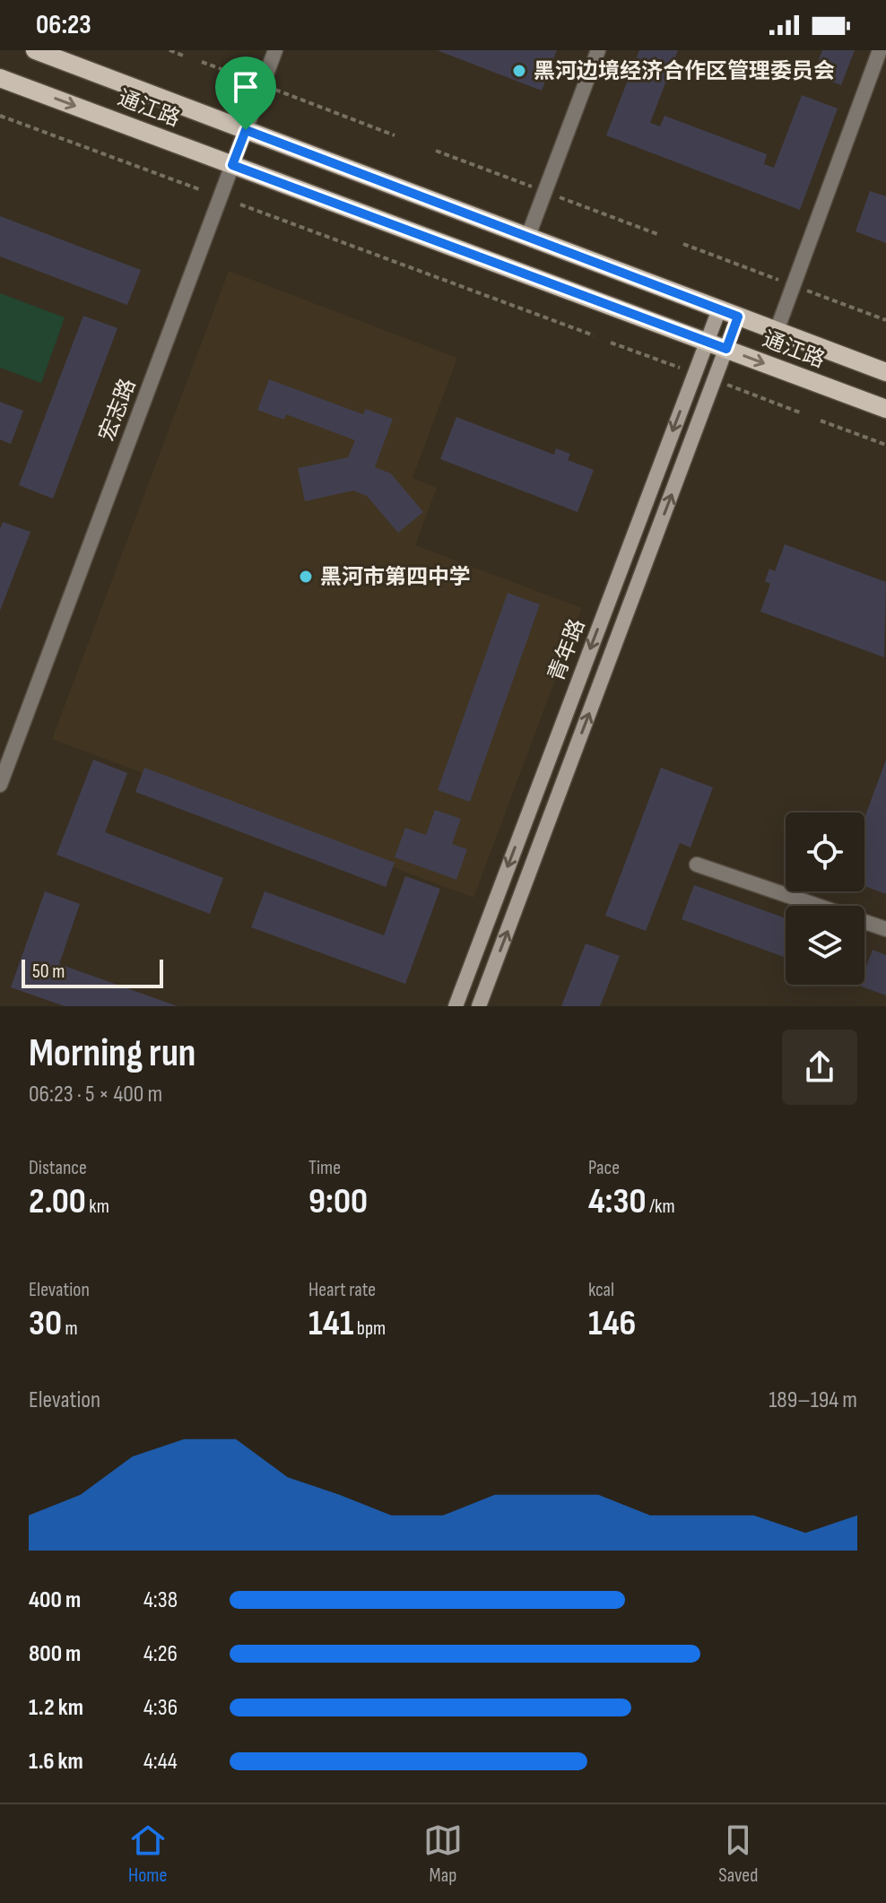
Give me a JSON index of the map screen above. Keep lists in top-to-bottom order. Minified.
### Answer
{"streets":{"main road":["通江路"],"street":["宏志路","青年路"]},"crossings":[["通江路","宏志路"],["通江路","青年路"]],"places":["黑河边境经济合作区管理委员会","黑河市第四中学"],"scale_bar":"50 m","page":{"status":"06:23","scale":"50 m","heading":["Morning run","06:23 · 5 × 400 m"],"stats":[["Distance","2.00 km"],["Time","9:00"],["Pace","4:30 /km"],["Elevation","30 m"],["Heart rate","141 bpm"],["kcal","146"]],"chart":["Elevation","189–194 m"],"list":[{"name":"400 m","note":"4:38"},{"name":"800 m","note":"4:26"},{"name":"1.2 km","note":"4:36"},{"name":"1.6 km","note":"4:44"}],"tabs":["Home","Map","Saved"]}}
